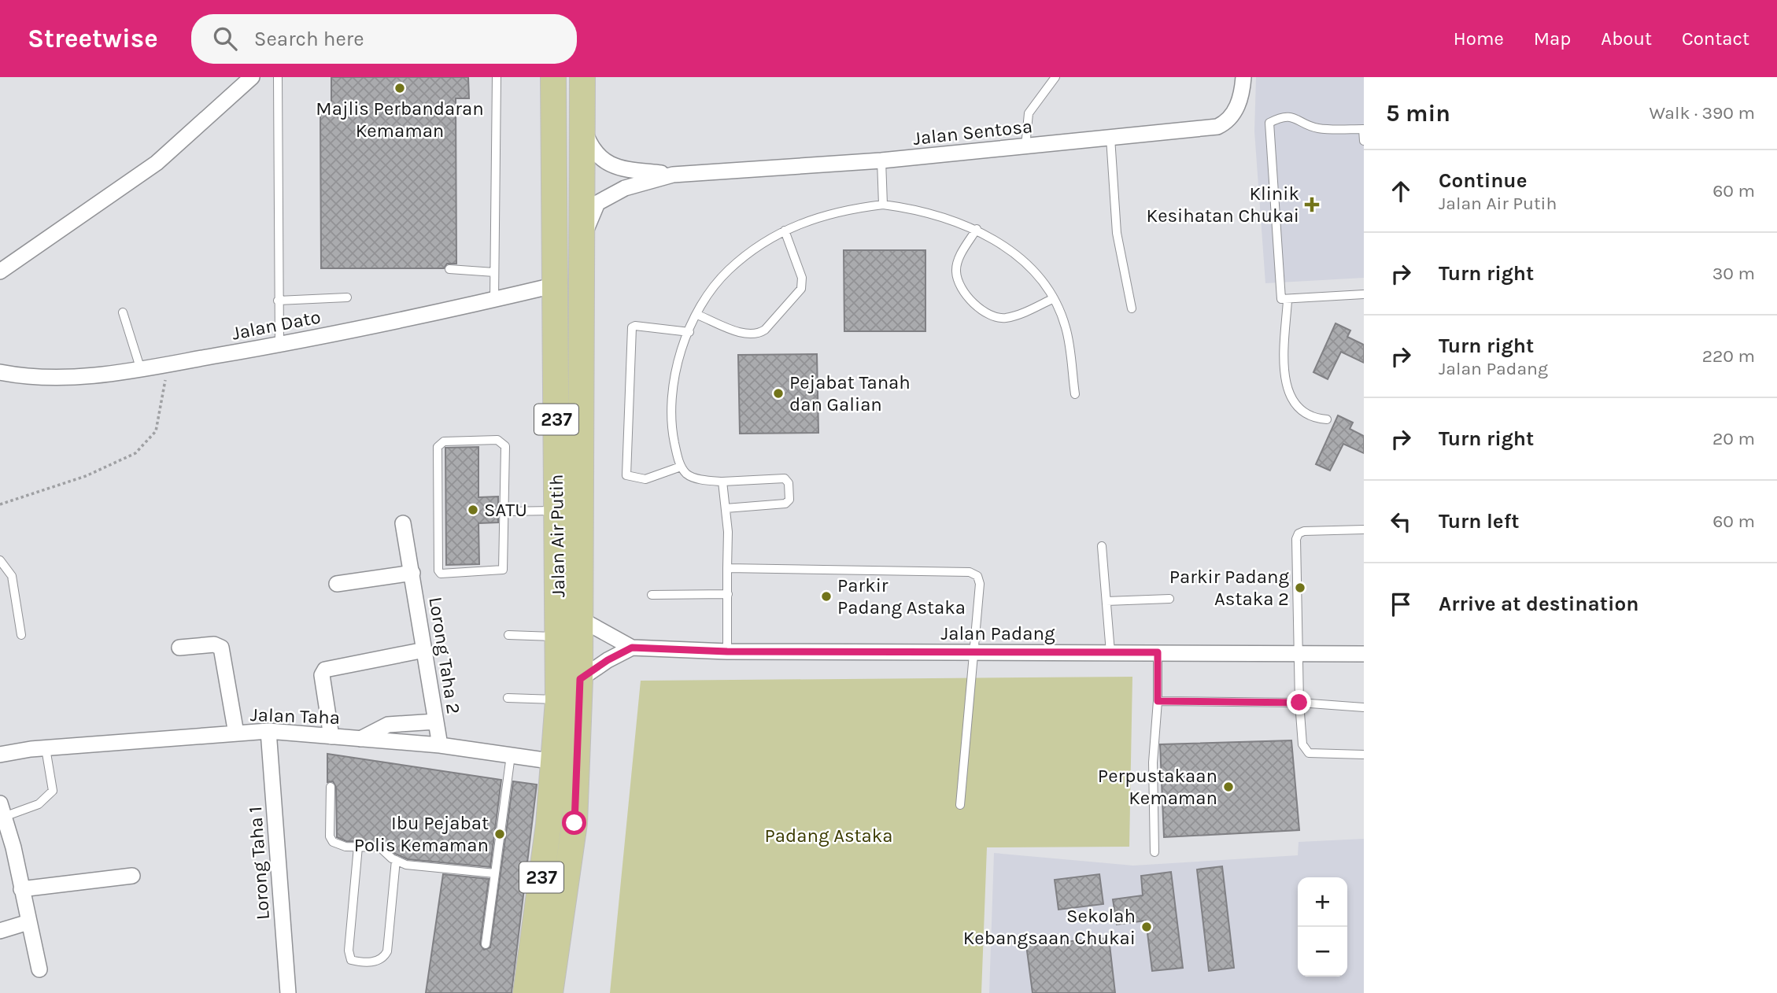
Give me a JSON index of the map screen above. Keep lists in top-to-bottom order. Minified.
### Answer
{"streets":{"main road":["237","Jalan Air Putih"],"street":["Jalan Sentosa","Jalan Dato","Jalan Padang","Lorong Taha 2","Jalan Taha","Lorong Taha 1"]},"crossings":[["Jalan Dato","Jalan Air Putih"],["Jalan Air Putih","Jalan Taha"],["Lorong Taha 2","Jalan Taha"],["Jalan Taha","Lorong Taha 1"]],"parks":["Padang Astaka"],"places":{"other":["Majlis Perbandaran Kemaman","Pejabat Tanah dan Galian","SATU","Parkir Padang Astaka 2","Parkir Padang Astaka","Perpustakaan Kemaman","Ibu Pejabat Polis Kemaman","Sekolah Kebangsaan Chukai"],"health":["Klinik Kesihatan Chukai"]},"page":{"header":"Streetwise","search":"Search here","nav":["Home","Map","About","Contact"],"heading":["5 min","Walk · 390 m"],"list":[["Continue","Jalan Air Putih","60 m"],["Turn right","30 m"],["Turn right","Jalan Padang","220 m"],["Turn right","20 m"],["Turn left","60 m"],"Arrive at destination"],"map_buttons":["+","−"]}}
